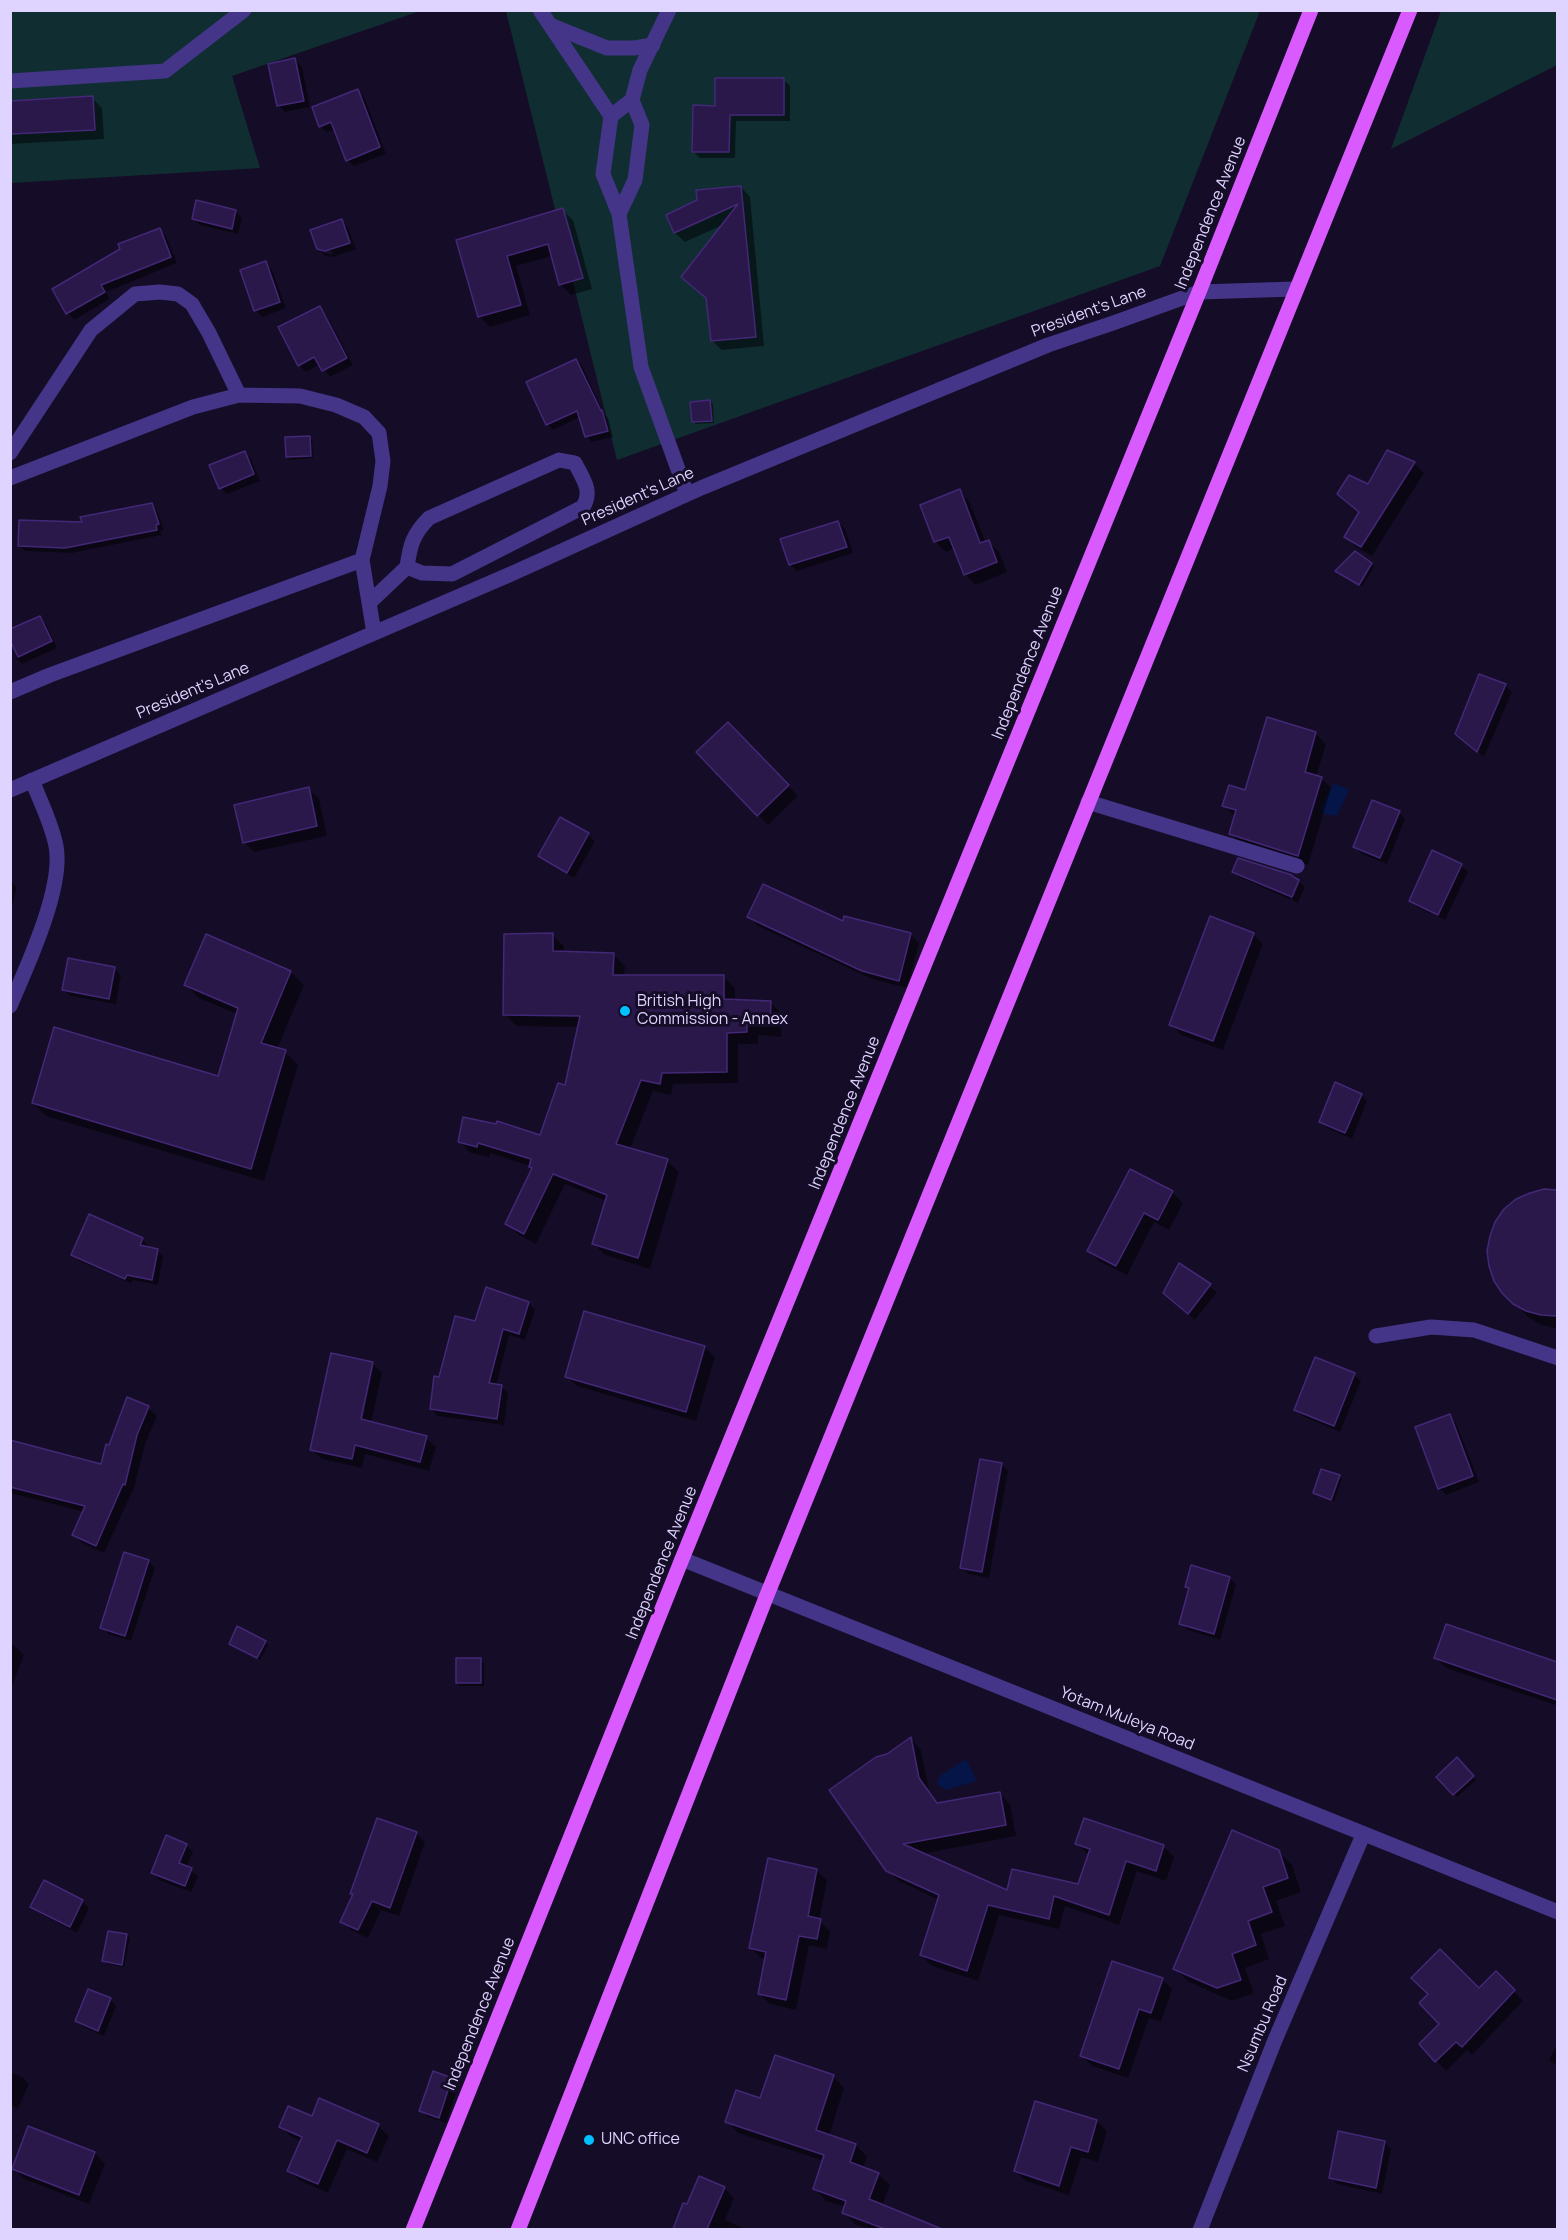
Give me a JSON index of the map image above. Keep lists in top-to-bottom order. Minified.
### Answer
{"streets":{"main road":["Independence Avenue"],"street":["President's Lane","Yotam Muleya Road","Nsumbu Road"]},"crossings":[["Independence Avenue","President's Lane"],["Independence Avenue","Yotam Muleya Road"],["Yotam Muleya Road","Nsumbu Road"]],"places":["British High Commission - Annex","UNC office"]}
